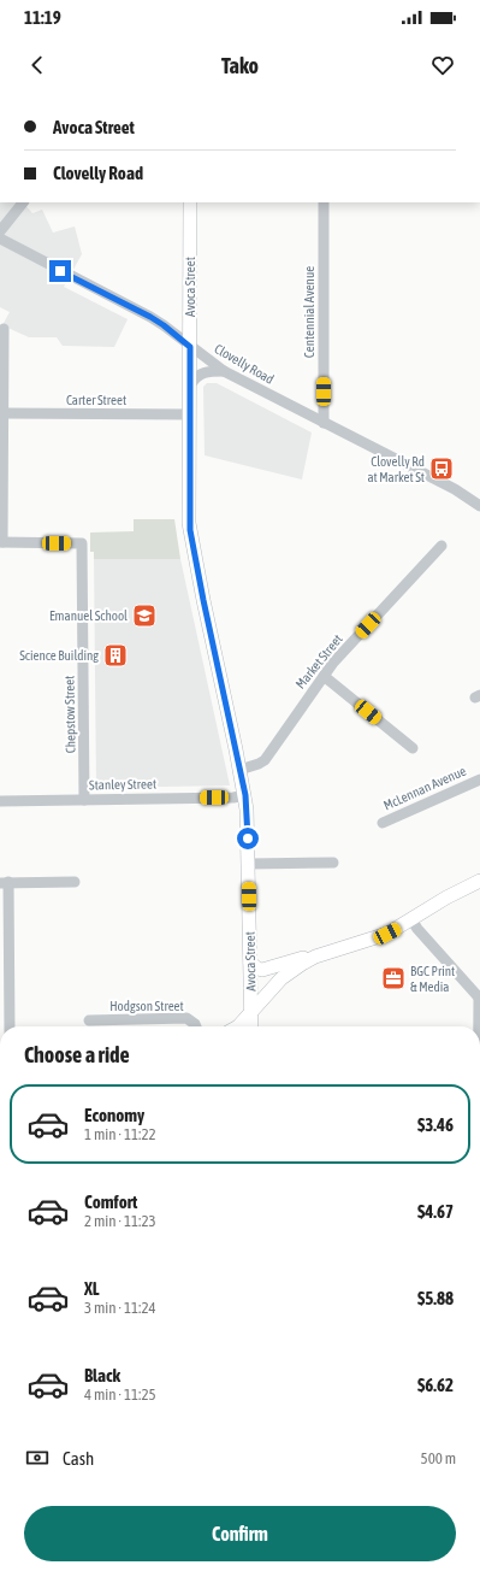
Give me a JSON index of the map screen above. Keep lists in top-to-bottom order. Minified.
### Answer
{"streets":{"main road":["Avoca Street"],"street":["Centennial Avenue","Clovelly Road","Carter Street","Market Street","Chepstow Street","Stanley Street","McLennan Avenue","Hodgson Street"]},"crossings":[["Avoca Street","Clovelly Road"],["Avoca Street","Carter Street"],["Avoca Street","Market Street"],["Avoca Street","Stanley Street"],["Centennial Avenue","Clovelly Road"],["Chepstow Street","Stanley Street"]],"places":{"bus stop":["Clovelly Rd at Market St"],"school or university":["Emanuel School"],"building":["Science Building"],"office":["BGC Print & Media"]},"page":{"status":"11:19","header":"Tako","banner":["Avoca Street","Clovelly Road"],"heading":"Choose a ride","list":[{"name":"Economy","note":"1 min · 11:22","value":"$3.46"},{"name":"Comfort","note":"2 min · 11:23","value":"$4.67"},{"name":"XL","note":"3 min · 11:24","value":"$5.88"},{"name":"Black","note":"4 min · 11:25","value":"$6.62"}],"pay":["Cash","500 m"],"buttons":"Confirm"}}
